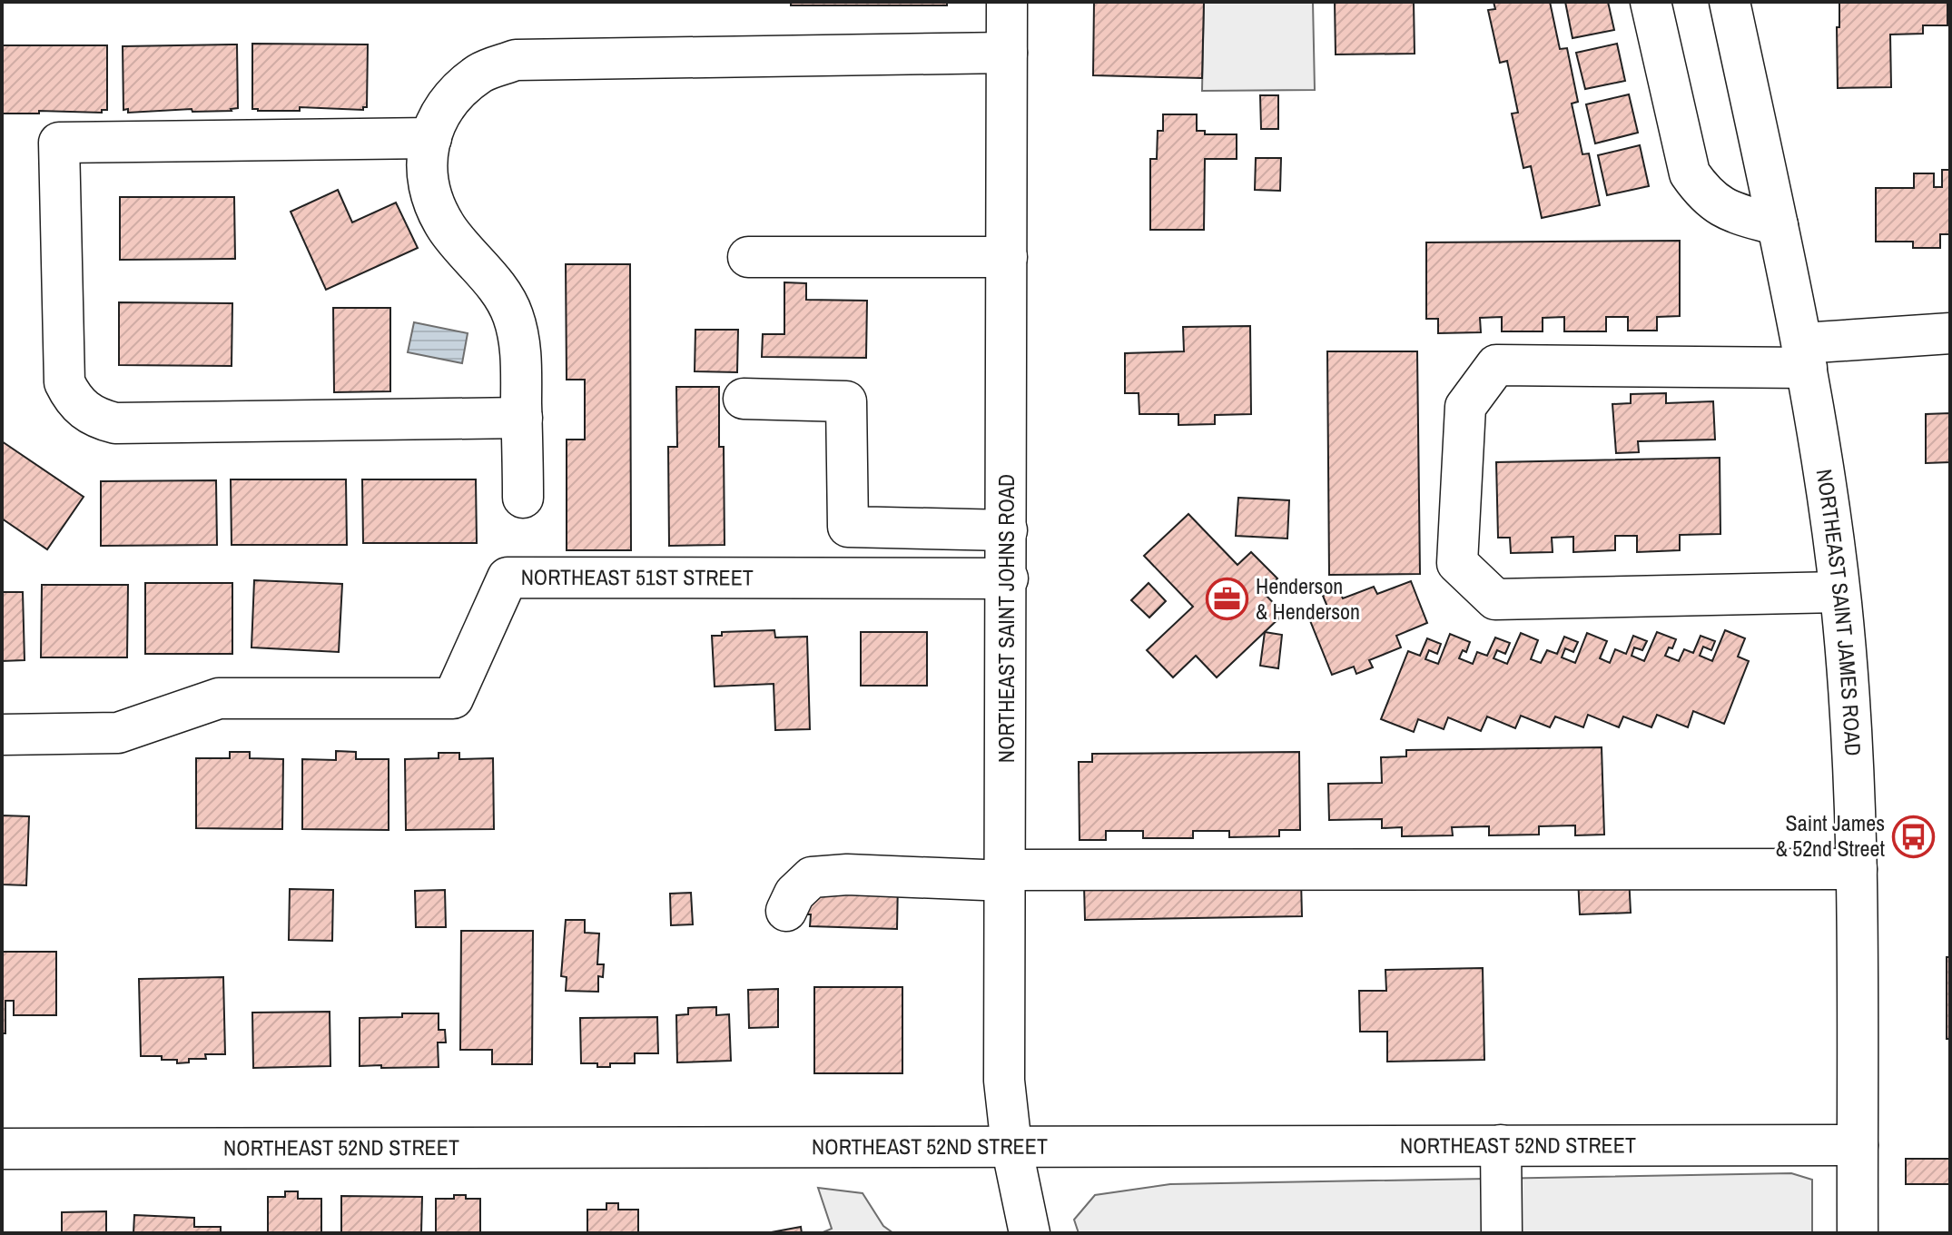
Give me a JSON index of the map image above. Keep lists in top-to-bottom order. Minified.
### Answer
{"streets":{"street":["NORTHEAST 51ST STREET","NORTHEAST SAINT JAMES ROAD","NORTHEAST SAINT JOHNS ROAD","NORTHEAST 52ND STREET"]},"crossings":[["NORTHEAST 51ST STREET","NORTHEAST SAINT JOHNS ROAD"],["NORTHEAST SAINT JAMES ROAD","NORTHEAST 52ND STREET"],["NORTHEAST SAINT JOHNS ROAD","NORTHEAST 52ND STREET"]],"places":{"office":["Henderson & Henderson"],"bus stop":["Saint James & 52nd Street"]}}
